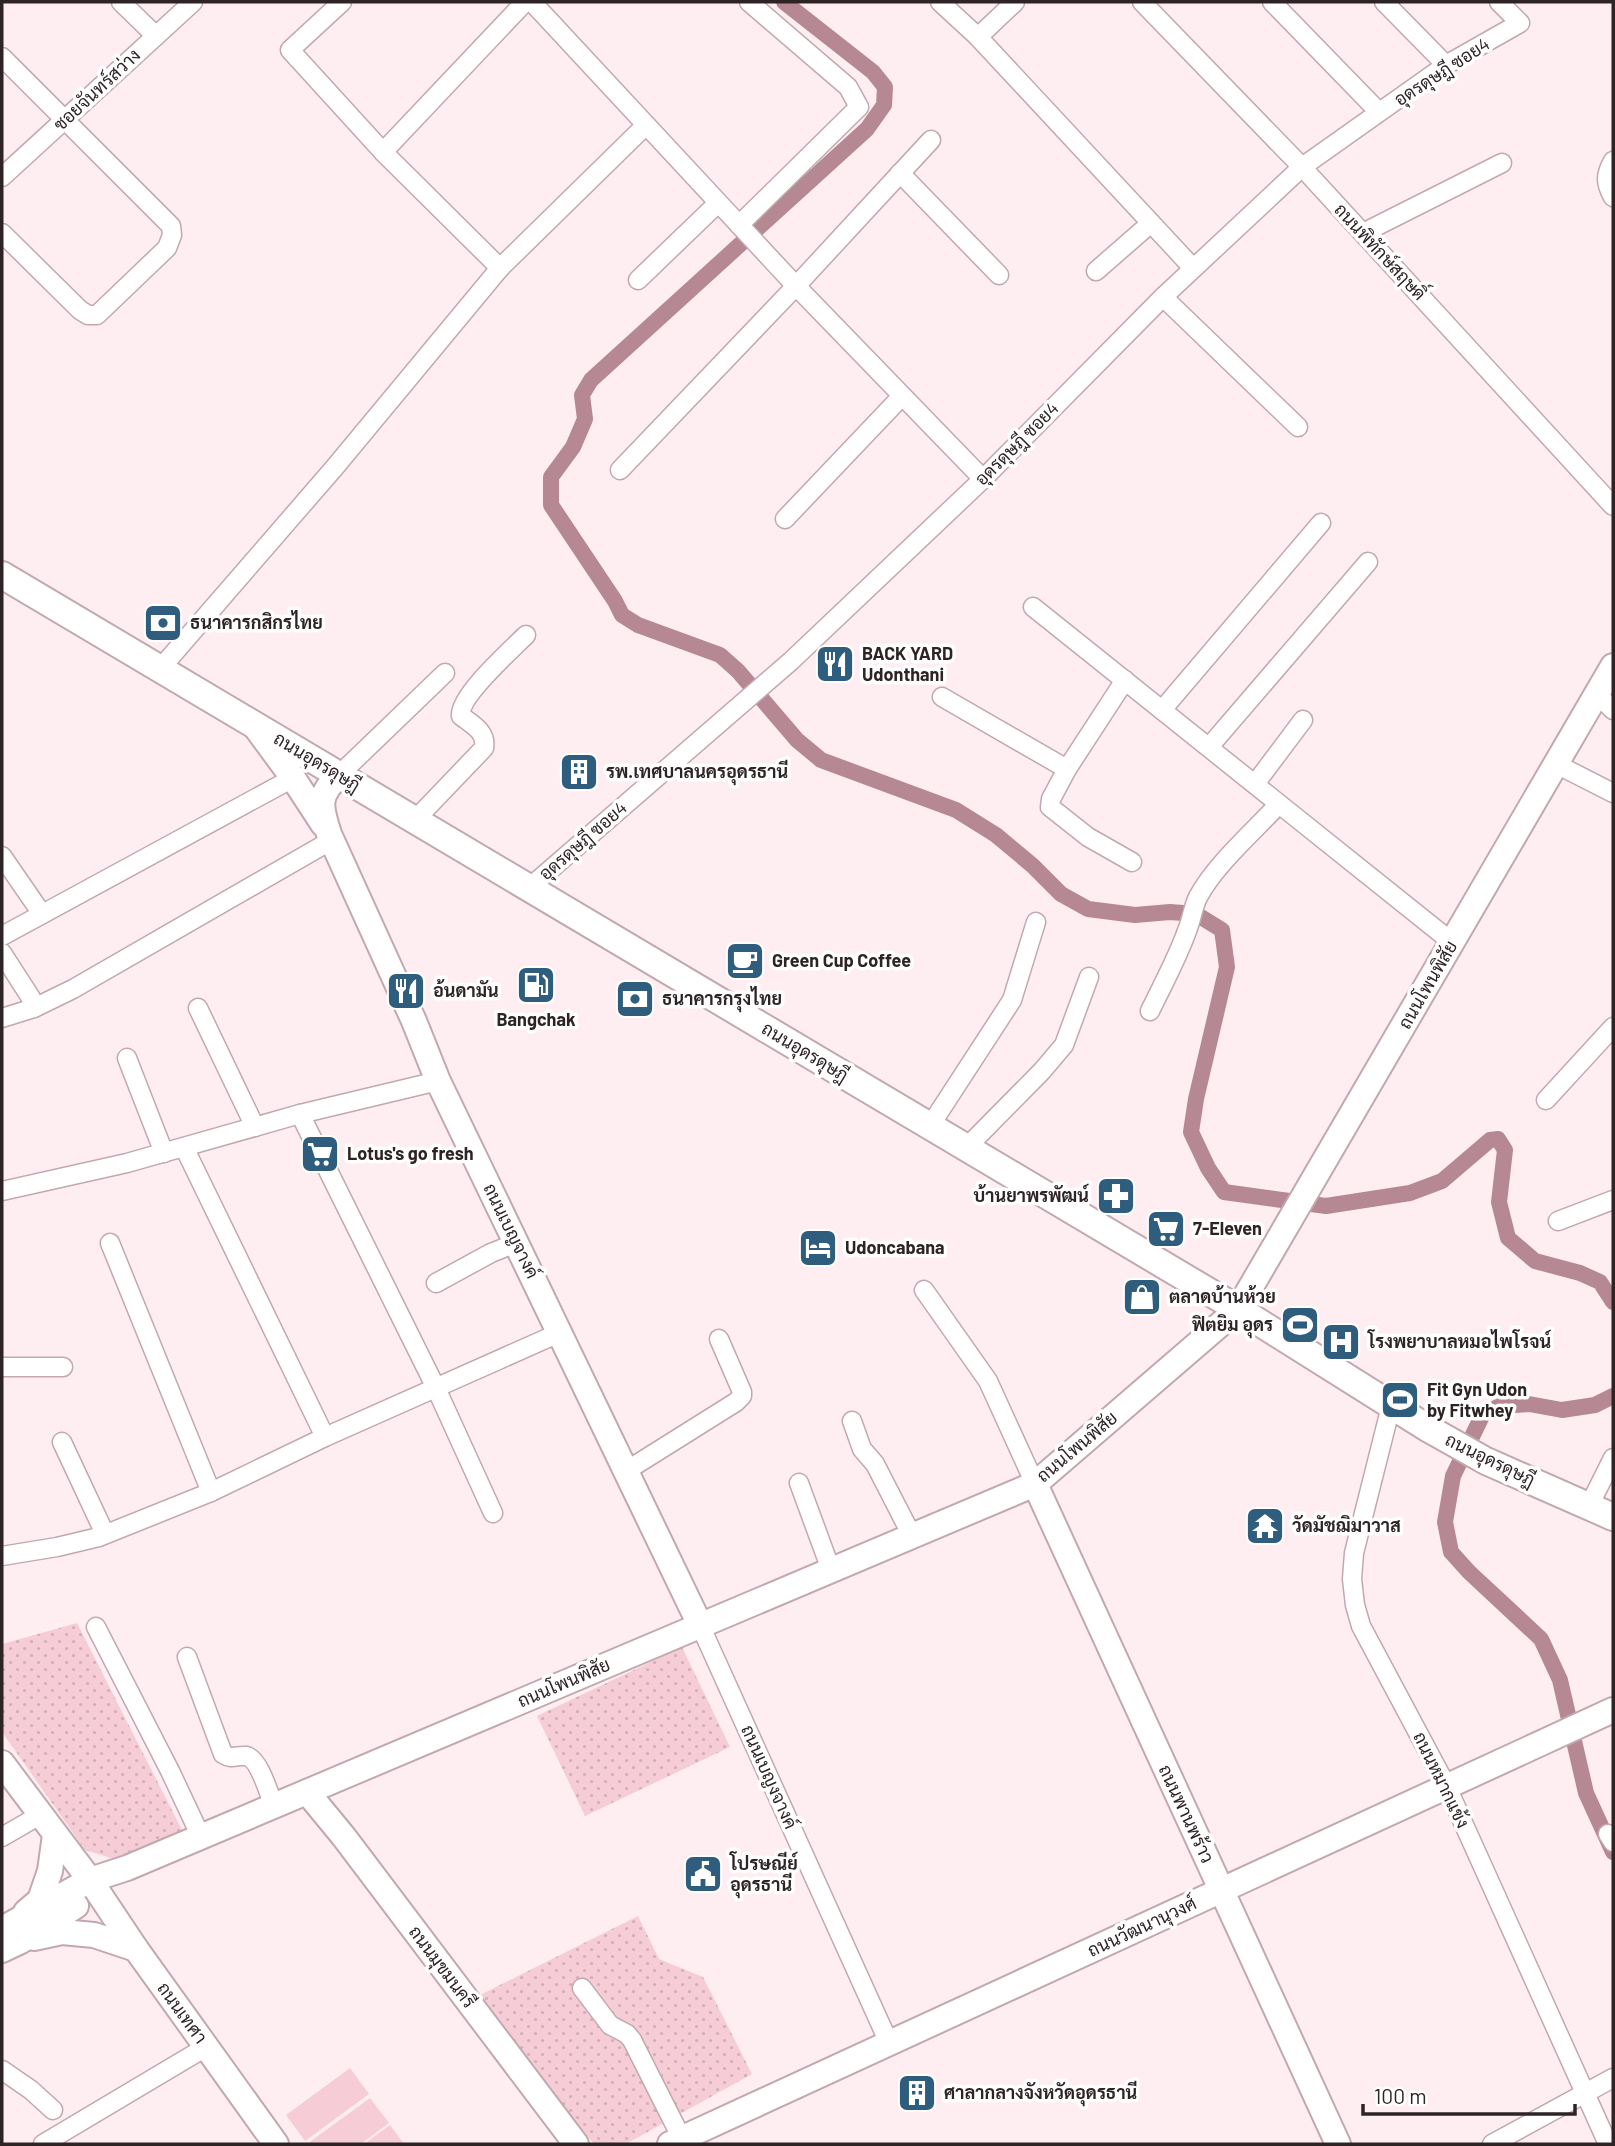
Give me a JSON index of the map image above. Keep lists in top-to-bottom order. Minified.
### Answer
{"streets":{"main road":["ถนนอุดรดุษฎี"],"street":["อุดรดุษฎี ซอย4","ซอยจันทร์สว่าง","ถนนพิทักษ์สฤษดิ์","ถนนโพนพิสัย","ถนนเบญจางค์","ถนนเบญงจางค์","ถนนหมากแข้ง","ถนนพานพร้าว","ถนนวัฒนานุวงศ์","ถนนมุขมนครี","ถนนเทศา"]},"crossings":[["อุดรดุษฎี ซอย4","ถนนพิทักษ์สฤษดิ์"],["อุดรดุษฎี ซอย4","ถนนอุดรดุษฎี"],["ถนนอุดรดุษฎี","ถนนโพนพิสัย"],["ถนนอุดรดุษฎี","ถนนเบญจางค์"],["ถนนอุดรดุษฎี","ถนนหมากแข้ง"],["ถนนโพนพิสัย","ถนนเบญจางค์"],["ถนนโพนพิสัย","ถนนเบญงจางค์"],["ถนนโพนพิสัย","ถนนพานพร้าว"],["ถนนโพนพิสัย","ถนนมุขมนครี"],["ถนนโพนพิสัย","ถนนเทศา"],["ถนนเบญจางค์","ถนนเบญงจางค์"],["ถนนเบญงจางค์","ถนนวัฒนานุวงศ์"],["ถนนหมากแข้ง","ถนนวัฒนานุวงศ์"],["ถนนพานพร้าว","ถนนวัฒนานุวงศ์"]],"places":{"bank":["ธนาคารกสิกรไทย","ธนาคารกรุงไทย"],"restaurant":["BACK YARD Udonthani","อ้นดามัน"],"building":["รพ.เทศบาลนครอุดรธานี","ศาลากลางจังหวัดอุดรธานี"],"cafe":["Green Cup Coffee"],"fuel station":["Bangchak"],"supermarket":["Lotus's go fresh","7-Eleven"],"pharmacy":["บ้านยาพรพัฒน์"],"hotel":["Udoncabana"],"shop":["ตลาดบ้านห้วย"],"sports":["ฟิตยิม อุดร","Fit Gyn Udon by Fitwhey"],"hospital":["โรงพยาบาลหมอไพโรจน์"],"temple":["วัดมัชฌิมาวาส"],"public building":["โปรษณีย์ อุดรธานี"]},"scale_bar":"100 m"}
